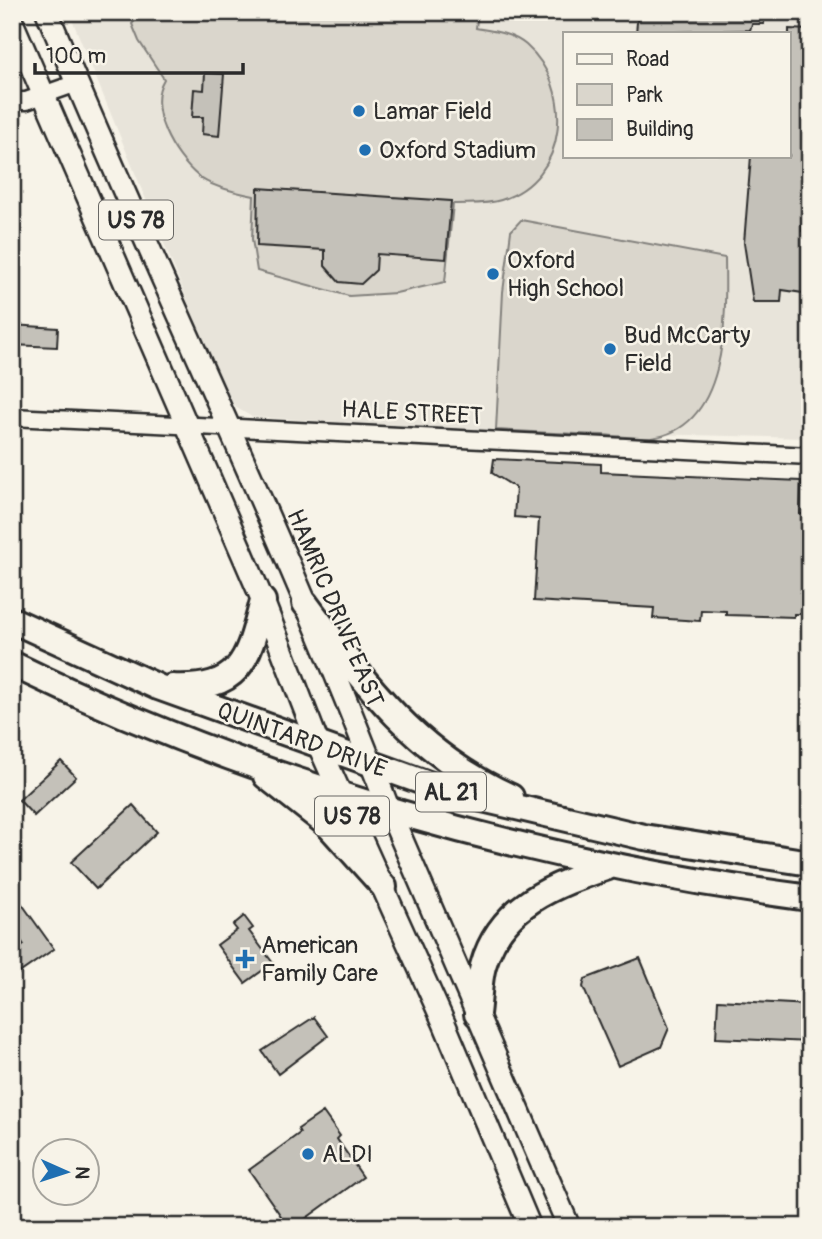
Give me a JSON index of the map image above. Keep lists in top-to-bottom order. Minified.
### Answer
{"streets":{"highway":["QUINTARD DRIVE","AL 21"],"main road":["US 78","HAMRIC DRIVE EAST"],"street":["HALE STREET"]},"crossings":[["US 78","HALE STREET"],["US 78","QUINTARD DRIVE"],["HALE STREET","HAMRIC DRIVE EAST"],["HAMRIC DRIVE EAST","QUINTARD DRIVE"]],"places":{"other":["Lamar Field","Oxford Stadium","Oxford High School","Bud McCarty Field","ALDI"],"health":["American Family Care"]},"legend":["Road","Park","Building"],"scale_bar":"100 m","north":"right"}
